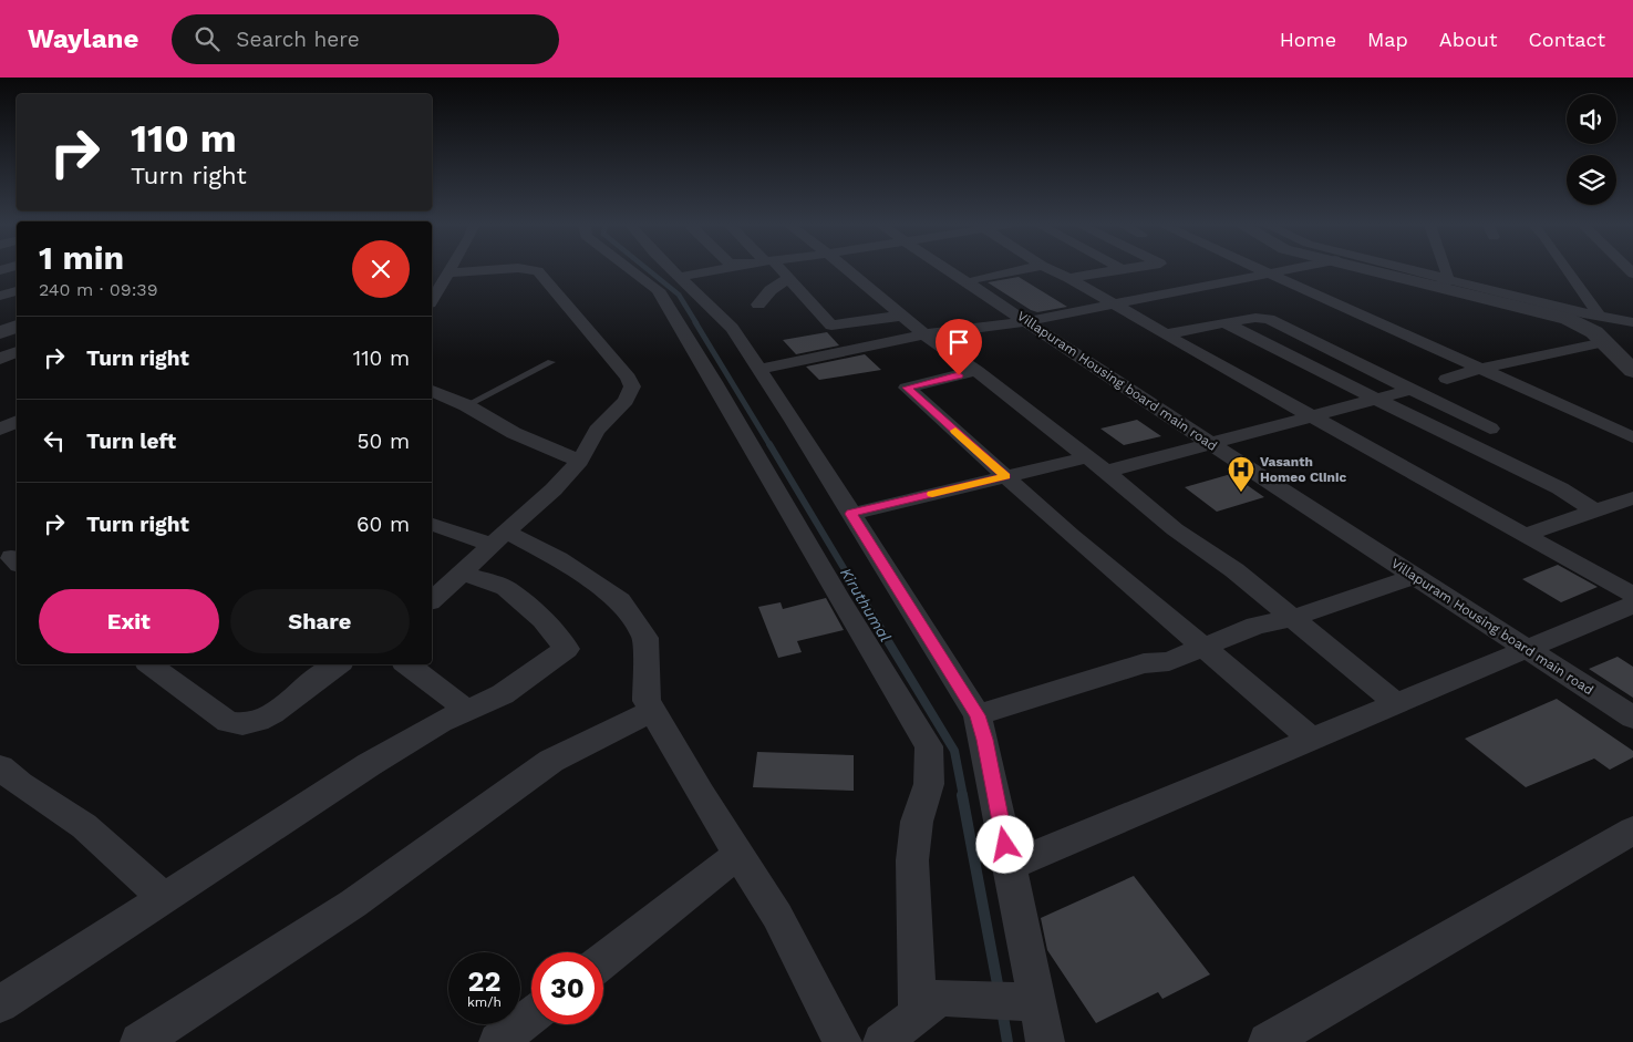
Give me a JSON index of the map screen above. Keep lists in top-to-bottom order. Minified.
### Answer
{"streets":{"street":["Villapuram Housing board main road"]},"water":["Kiruthumal"],"places":{"hospital":["Vasanth Homeo Clinic"]},"page":{"header":"Waylane","search":"Search here","nav":["Home","Map","About","Contact"],"turn":["110 m","Turn right"],"heading":["1 min","240 m · 09:39"],"list":[{"name":"Turn right","value":"110 m"},{"name":"Turn left","value":"50 m"},{"name":"Turn right","value":"60 m"}],"buttons":["Exit","Share"],"speed":"22 km/h","limit":"30"}}
